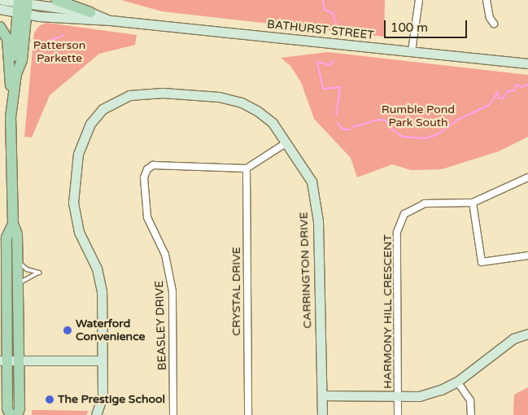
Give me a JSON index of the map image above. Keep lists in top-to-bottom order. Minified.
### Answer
{"streets":{"street":["BATHURST STREET","CARRINGTON DRIVE","CRYSTAL DRIVE","HARMONY HILL CRESCENT","BEASLEY DRIVE"]},"crossings":[["CRYSTAL DRIVE","BEASLEY DRIVE"]],"parks":["Patterson Parkette","Rumble Pond Park South"],"places":["Waterford Convenience","The Prestige School"],"scale_bar":"100 m"}
